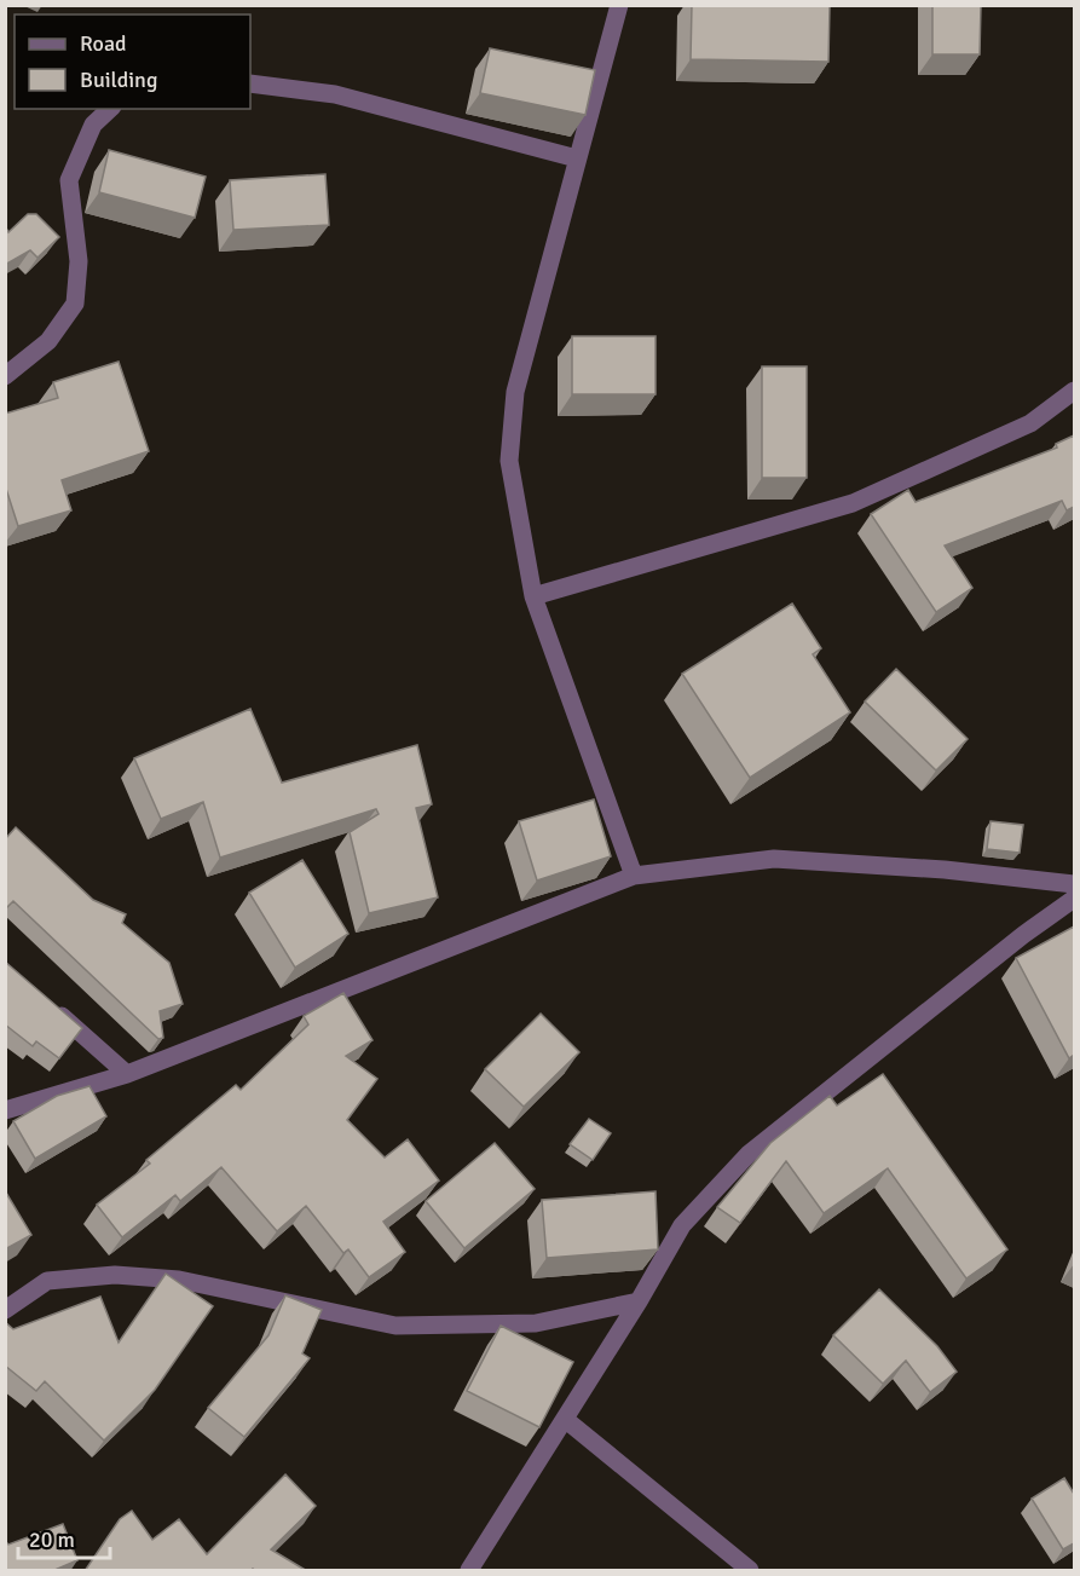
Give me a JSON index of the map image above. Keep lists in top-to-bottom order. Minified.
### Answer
{"legend":["Road","Building"],"scale_bar":"20 m"}
